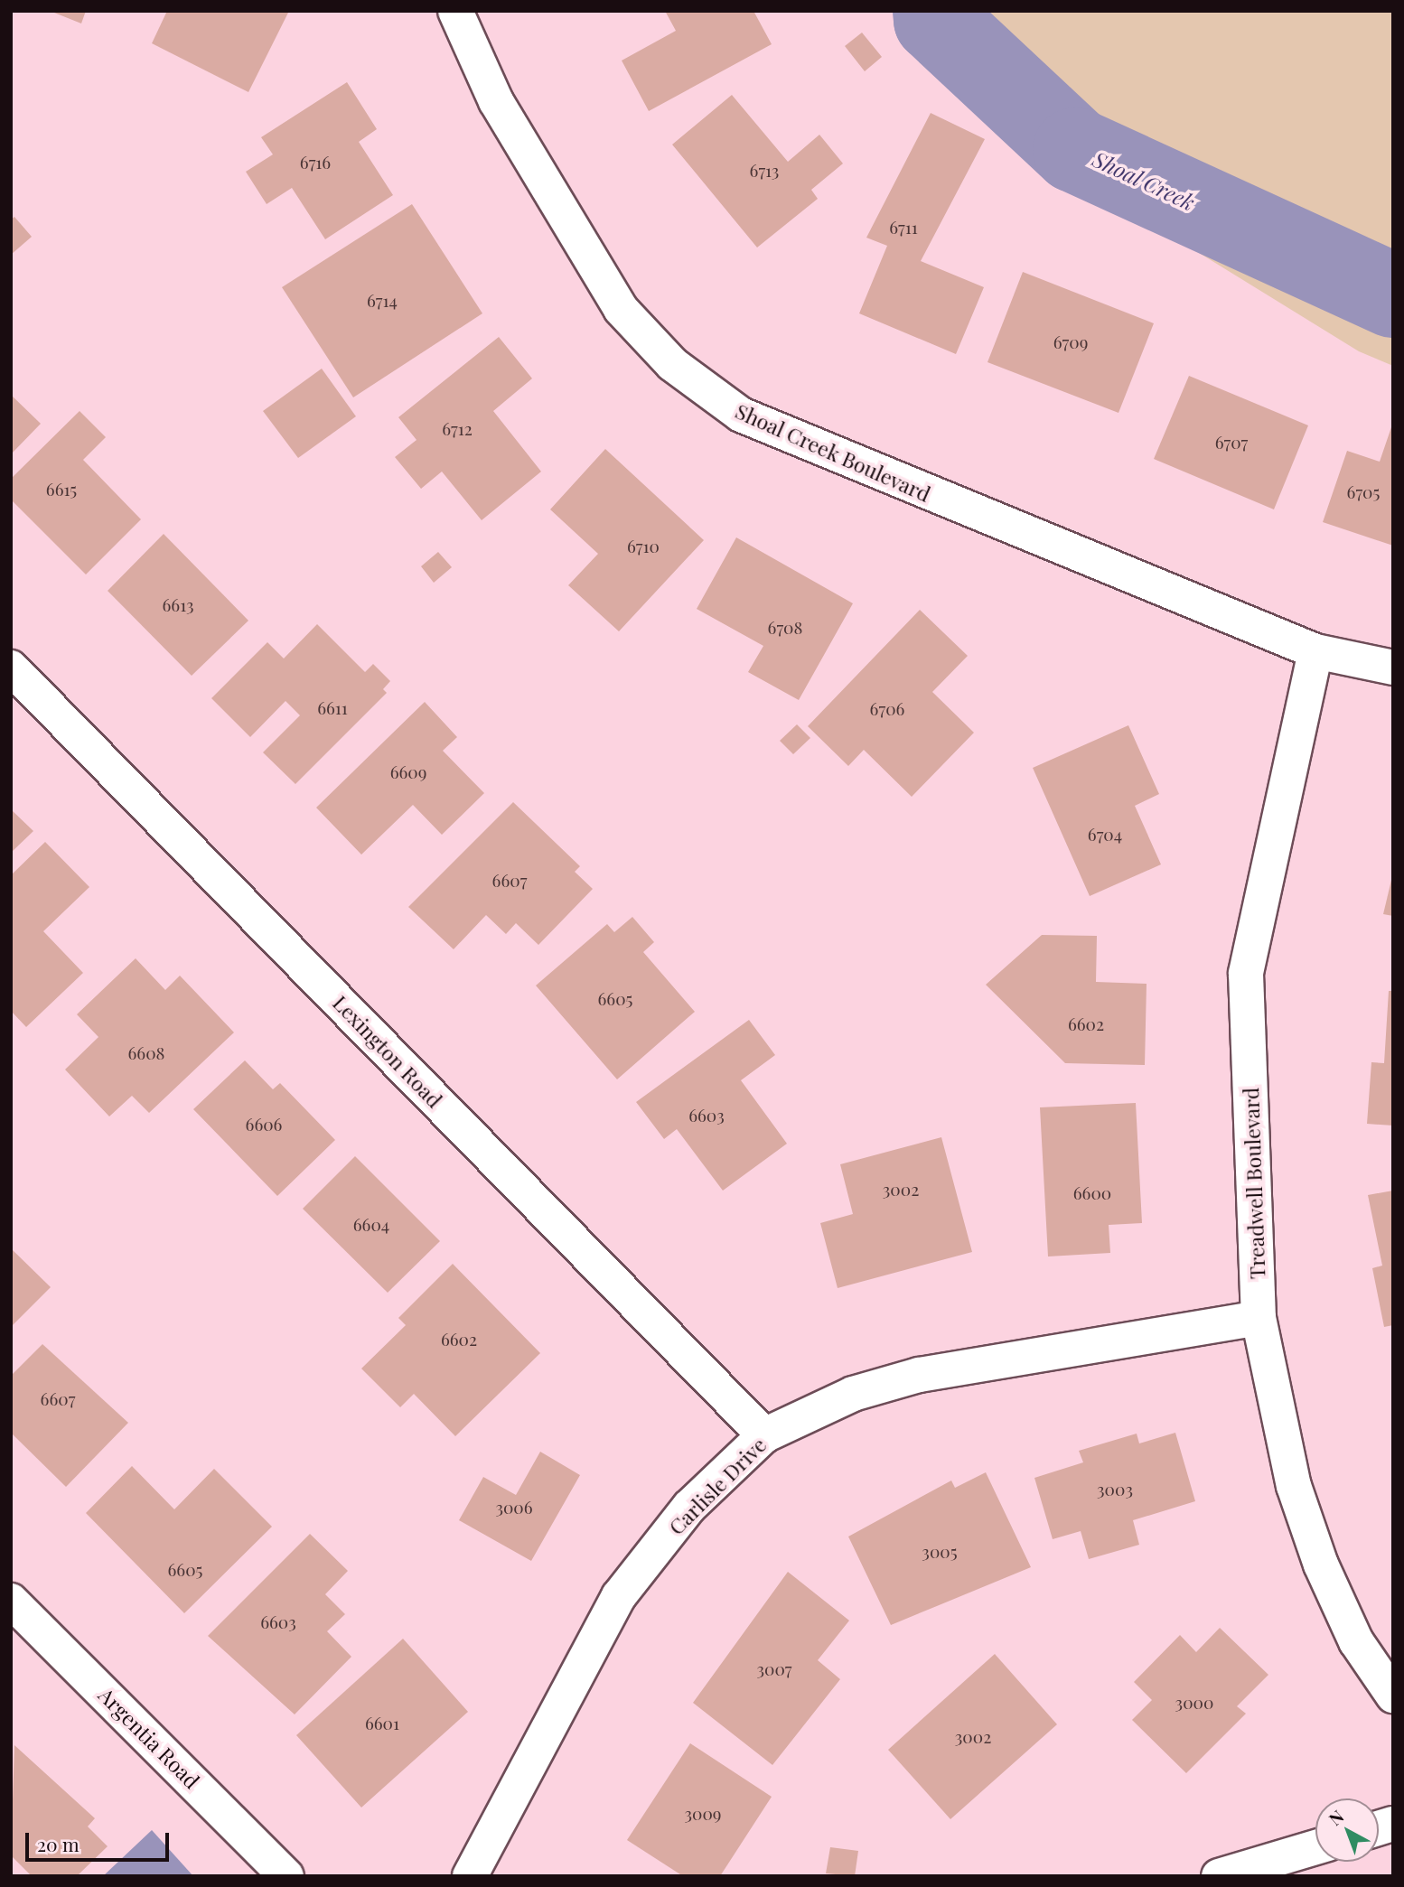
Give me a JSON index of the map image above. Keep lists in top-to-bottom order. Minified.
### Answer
{"streets":{"street":["Shoal Creek Boulevard","Lexington Road","Treadwell Boulevard","Carlisle Drive","Argentia Road"]},"crossings":[["Shoal Creek Boulevard","Treadwell Boulevard"],["Lexington Road","Carlisle Drive"],["Treadwell Boulevard","Carlisle Drive"]],"water":["Shoal Creek"],"house_numbers":["6716","6713","6711","6714","6709","6712","6707","6615","6705","6710","6613","6708","6611","6706","6609","6704","6607","6605","6602","6608","6603","6606","3002","6600","6604","6602","6607","3003","3006","3005","6605","6603","3007","3000","6601","3002","3009"],"scale_bar":"20 m","north":"top left"}
